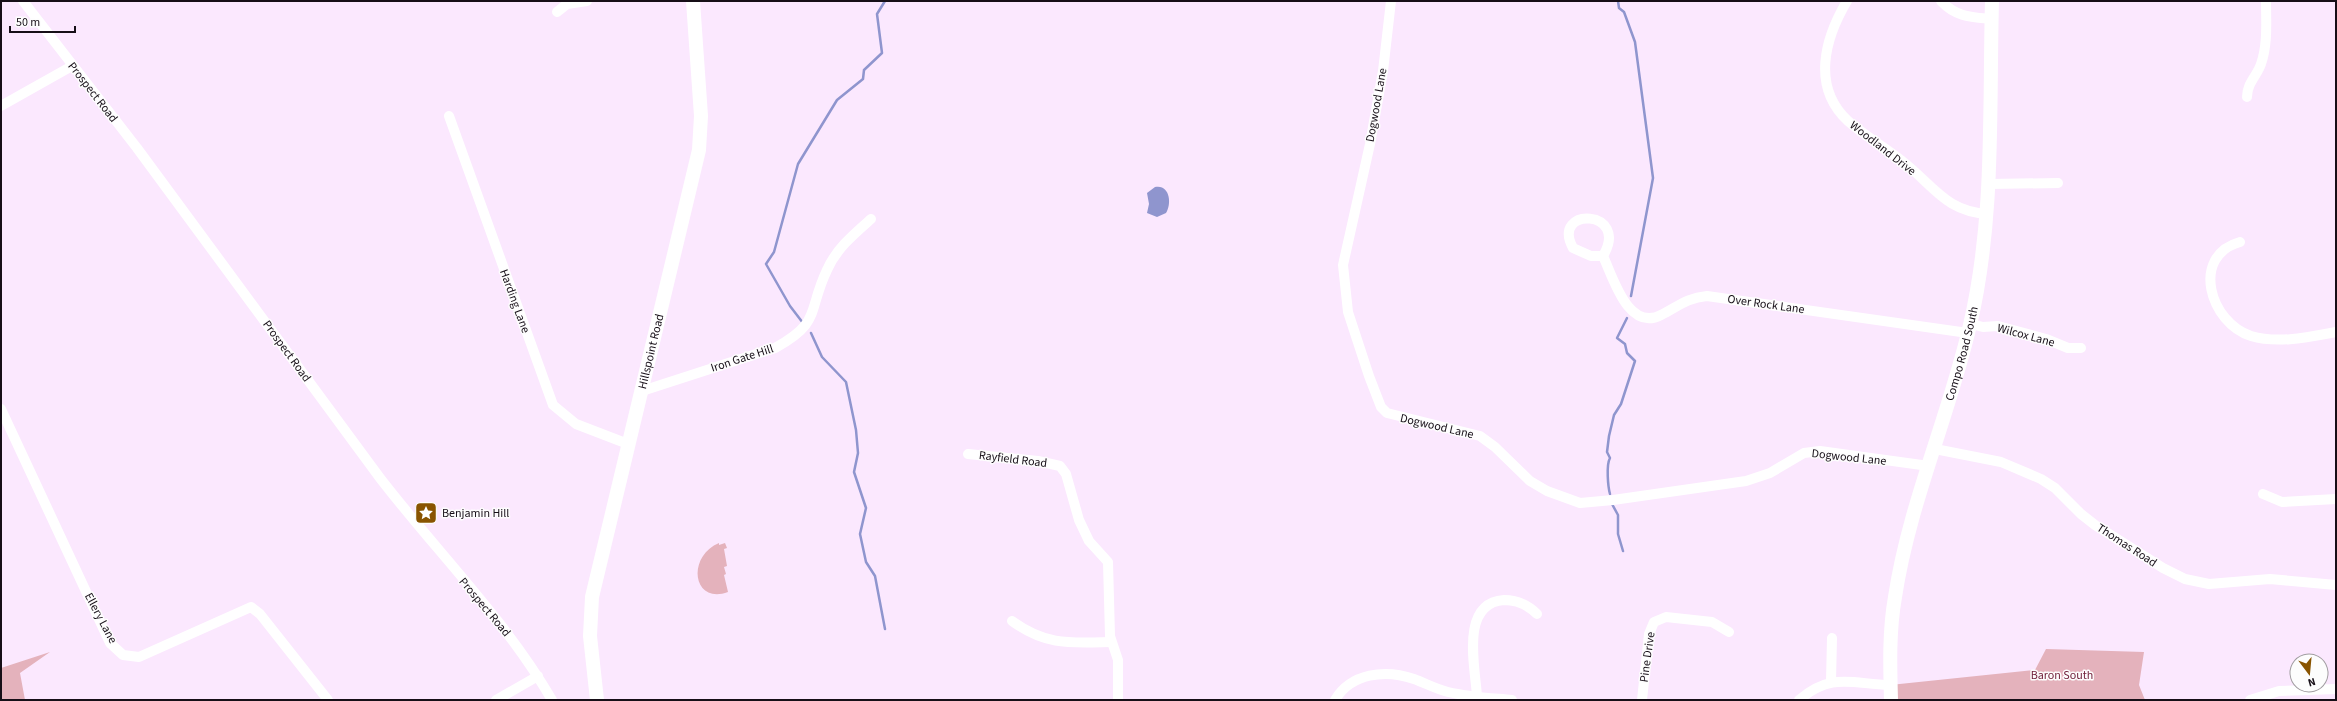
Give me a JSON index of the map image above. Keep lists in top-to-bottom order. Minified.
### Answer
{"streets":{"street":["Prospect Road","Dogwood Lane","Woodland Drive","Harding Lane","Over Rock Lane","Wilcox Lane","Hillspoint Road","Compo Road South","Iron Gate Hill","Rayfield Road","Thomas Road","Ellery Lane","Pine Drive"]},"crossings":[["Dogwood Lane","Compo Road South"],["Woodland Drive","Compo Road South"],["Harding Lane","Hillspoint Road"],["Over Rock Lane","Wilcox Lane"],["Over Rock Lane","Compo Road South"],["Wilcox Lane","Compo Road South"],["Hillspoint Road","Iron Gate Hill"],["Compo Road South","Thomas Road"]],"parks":["Baron South"],"places":{"place":["Benjamin Hill"]},"scale_bar":"50 m","north":"bottom"}
